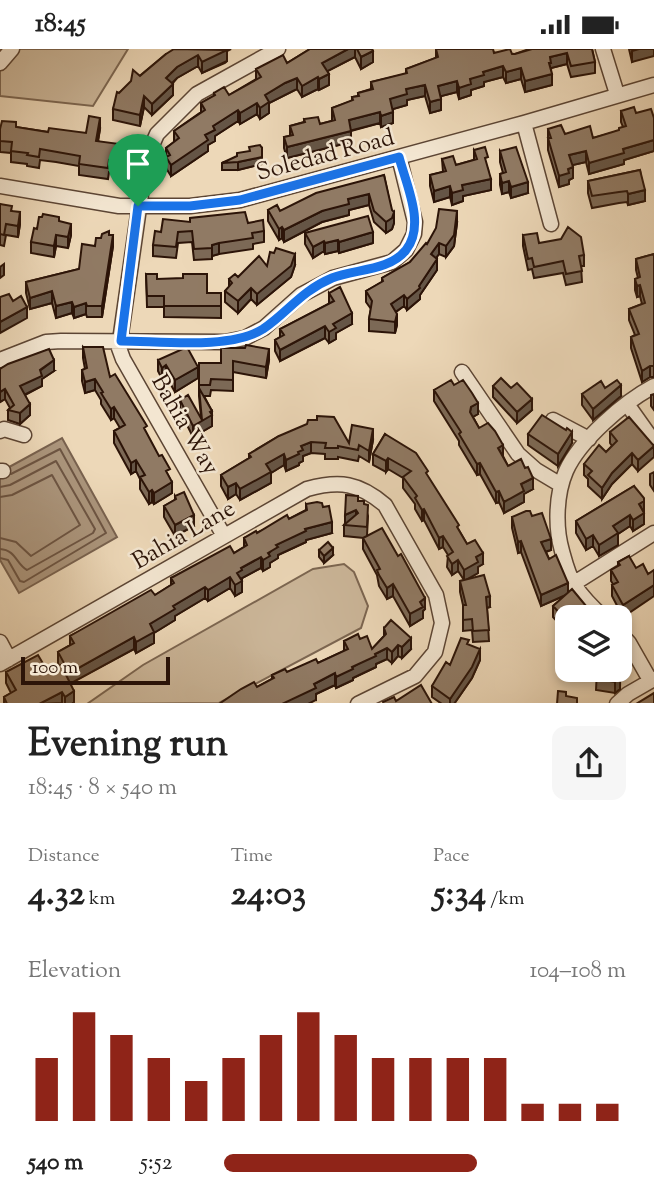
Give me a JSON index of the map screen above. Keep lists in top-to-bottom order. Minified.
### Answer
{"streets":{"street":["Soledad Road","Bahia Way","Bahia Lane"]},"crossings":[["Soledad Road","Bahia Way"],["Bahia Way","Bahia Lane"]],"scale_bar":"100 m","page":{"status":"18:45","scale":"100 m","heading":["Evening run","18:45 · 8 × 540 m"],"stats":[["Distance","4.32 km"],["Time","24:03"],["Pace","5:34 /km"]],"chart":["Elevation","104–108 m"],"list":[{"name":"540 m","note":"5:52"}]}}
